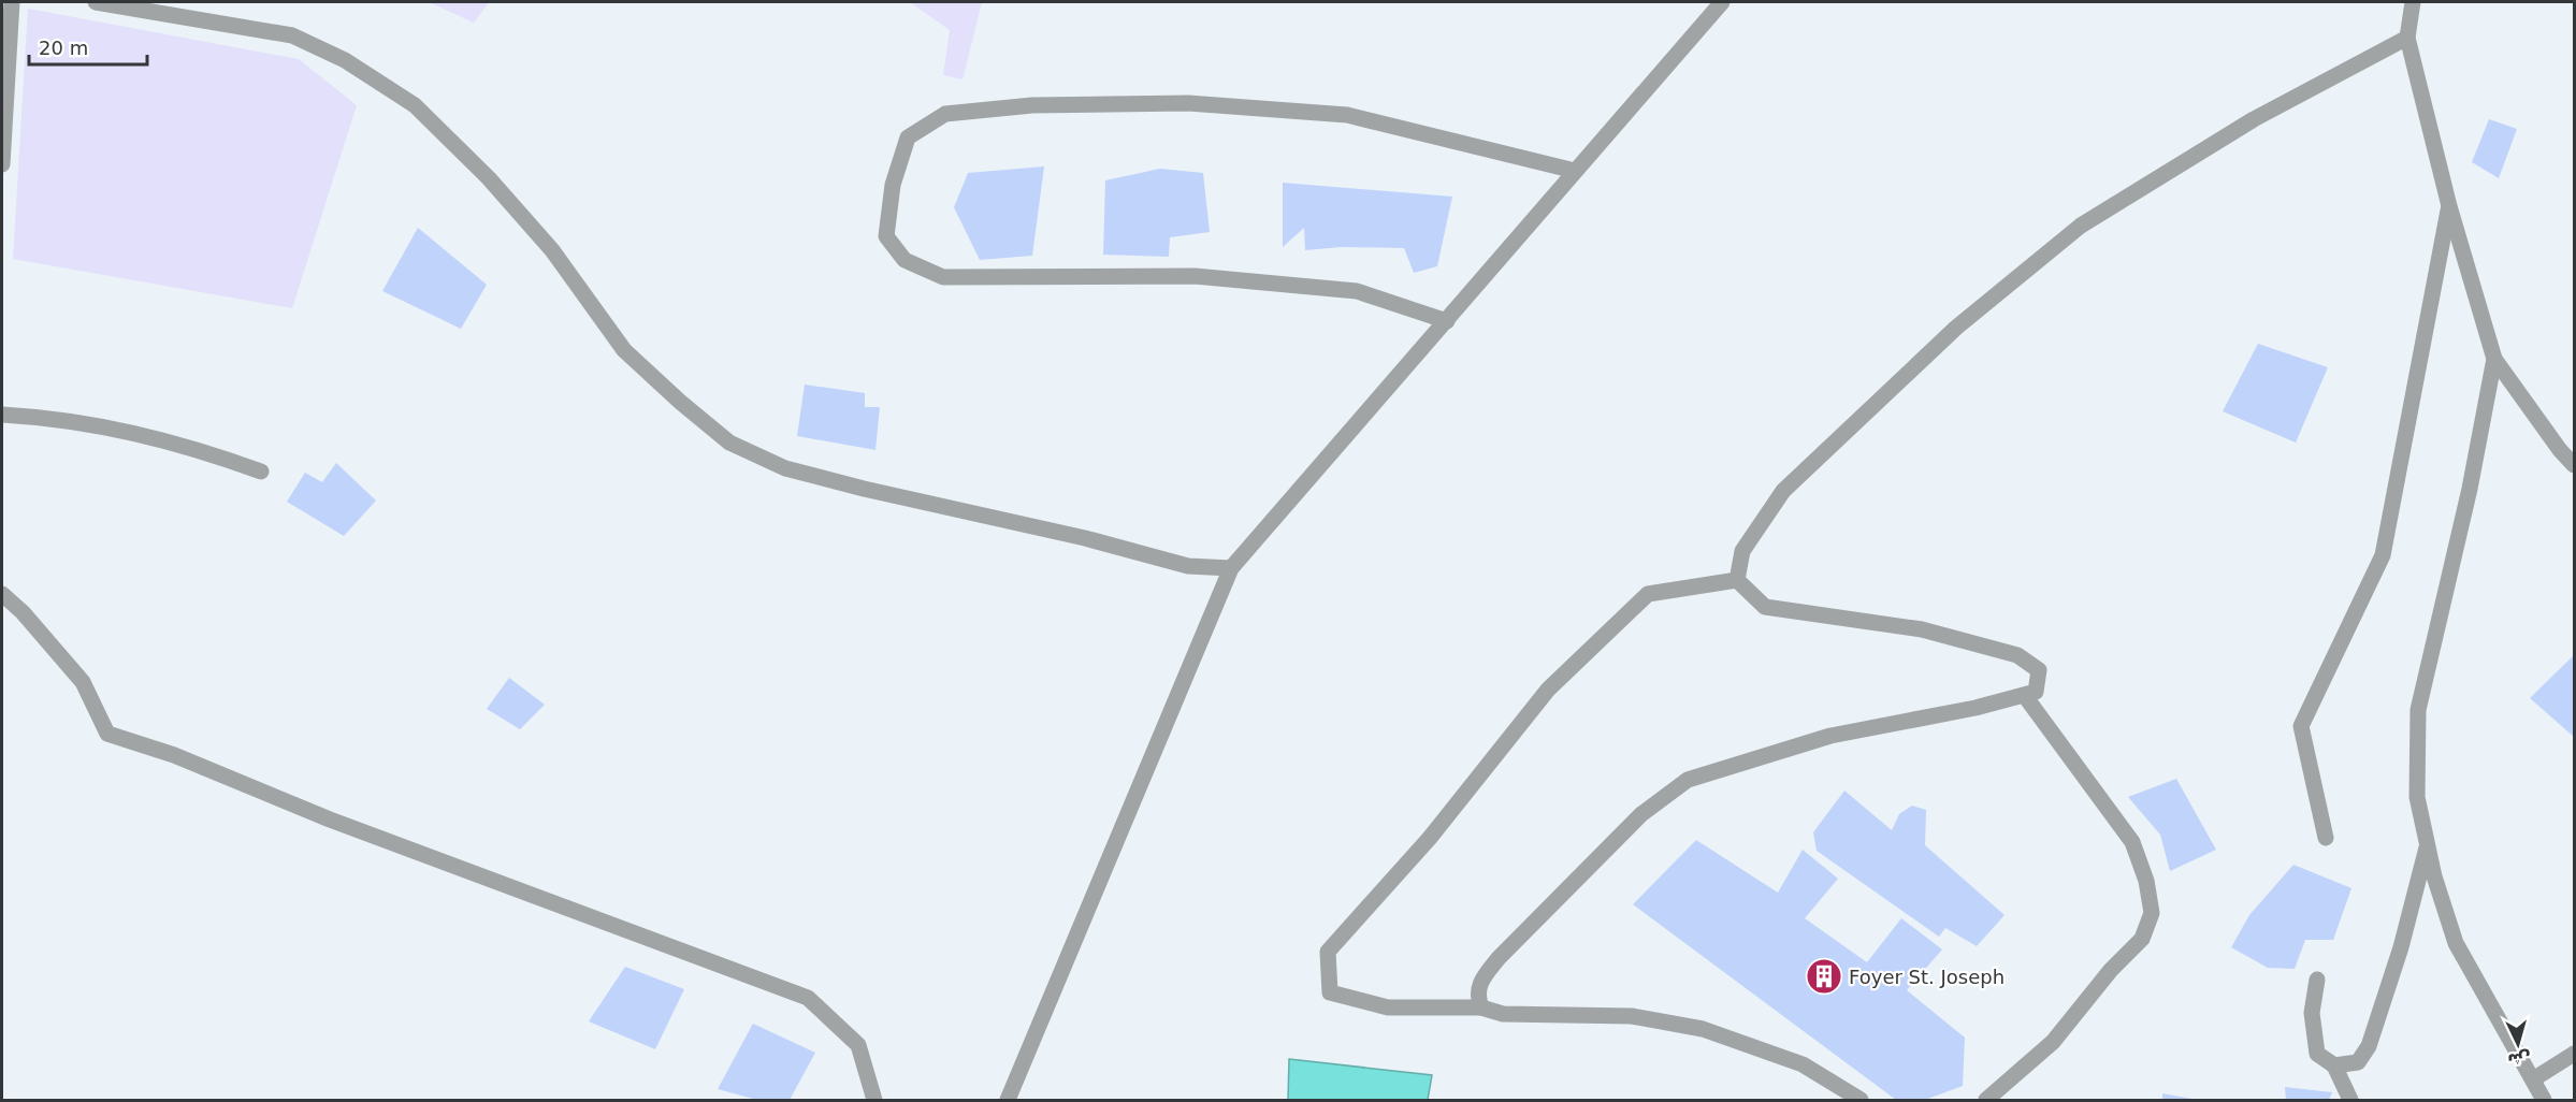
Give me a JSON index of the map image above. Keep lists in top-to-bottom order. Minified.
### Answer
{"places":{"building":["Foyer St. Joseph"]},"scale_bar":"20 m","north":"bottom"}
